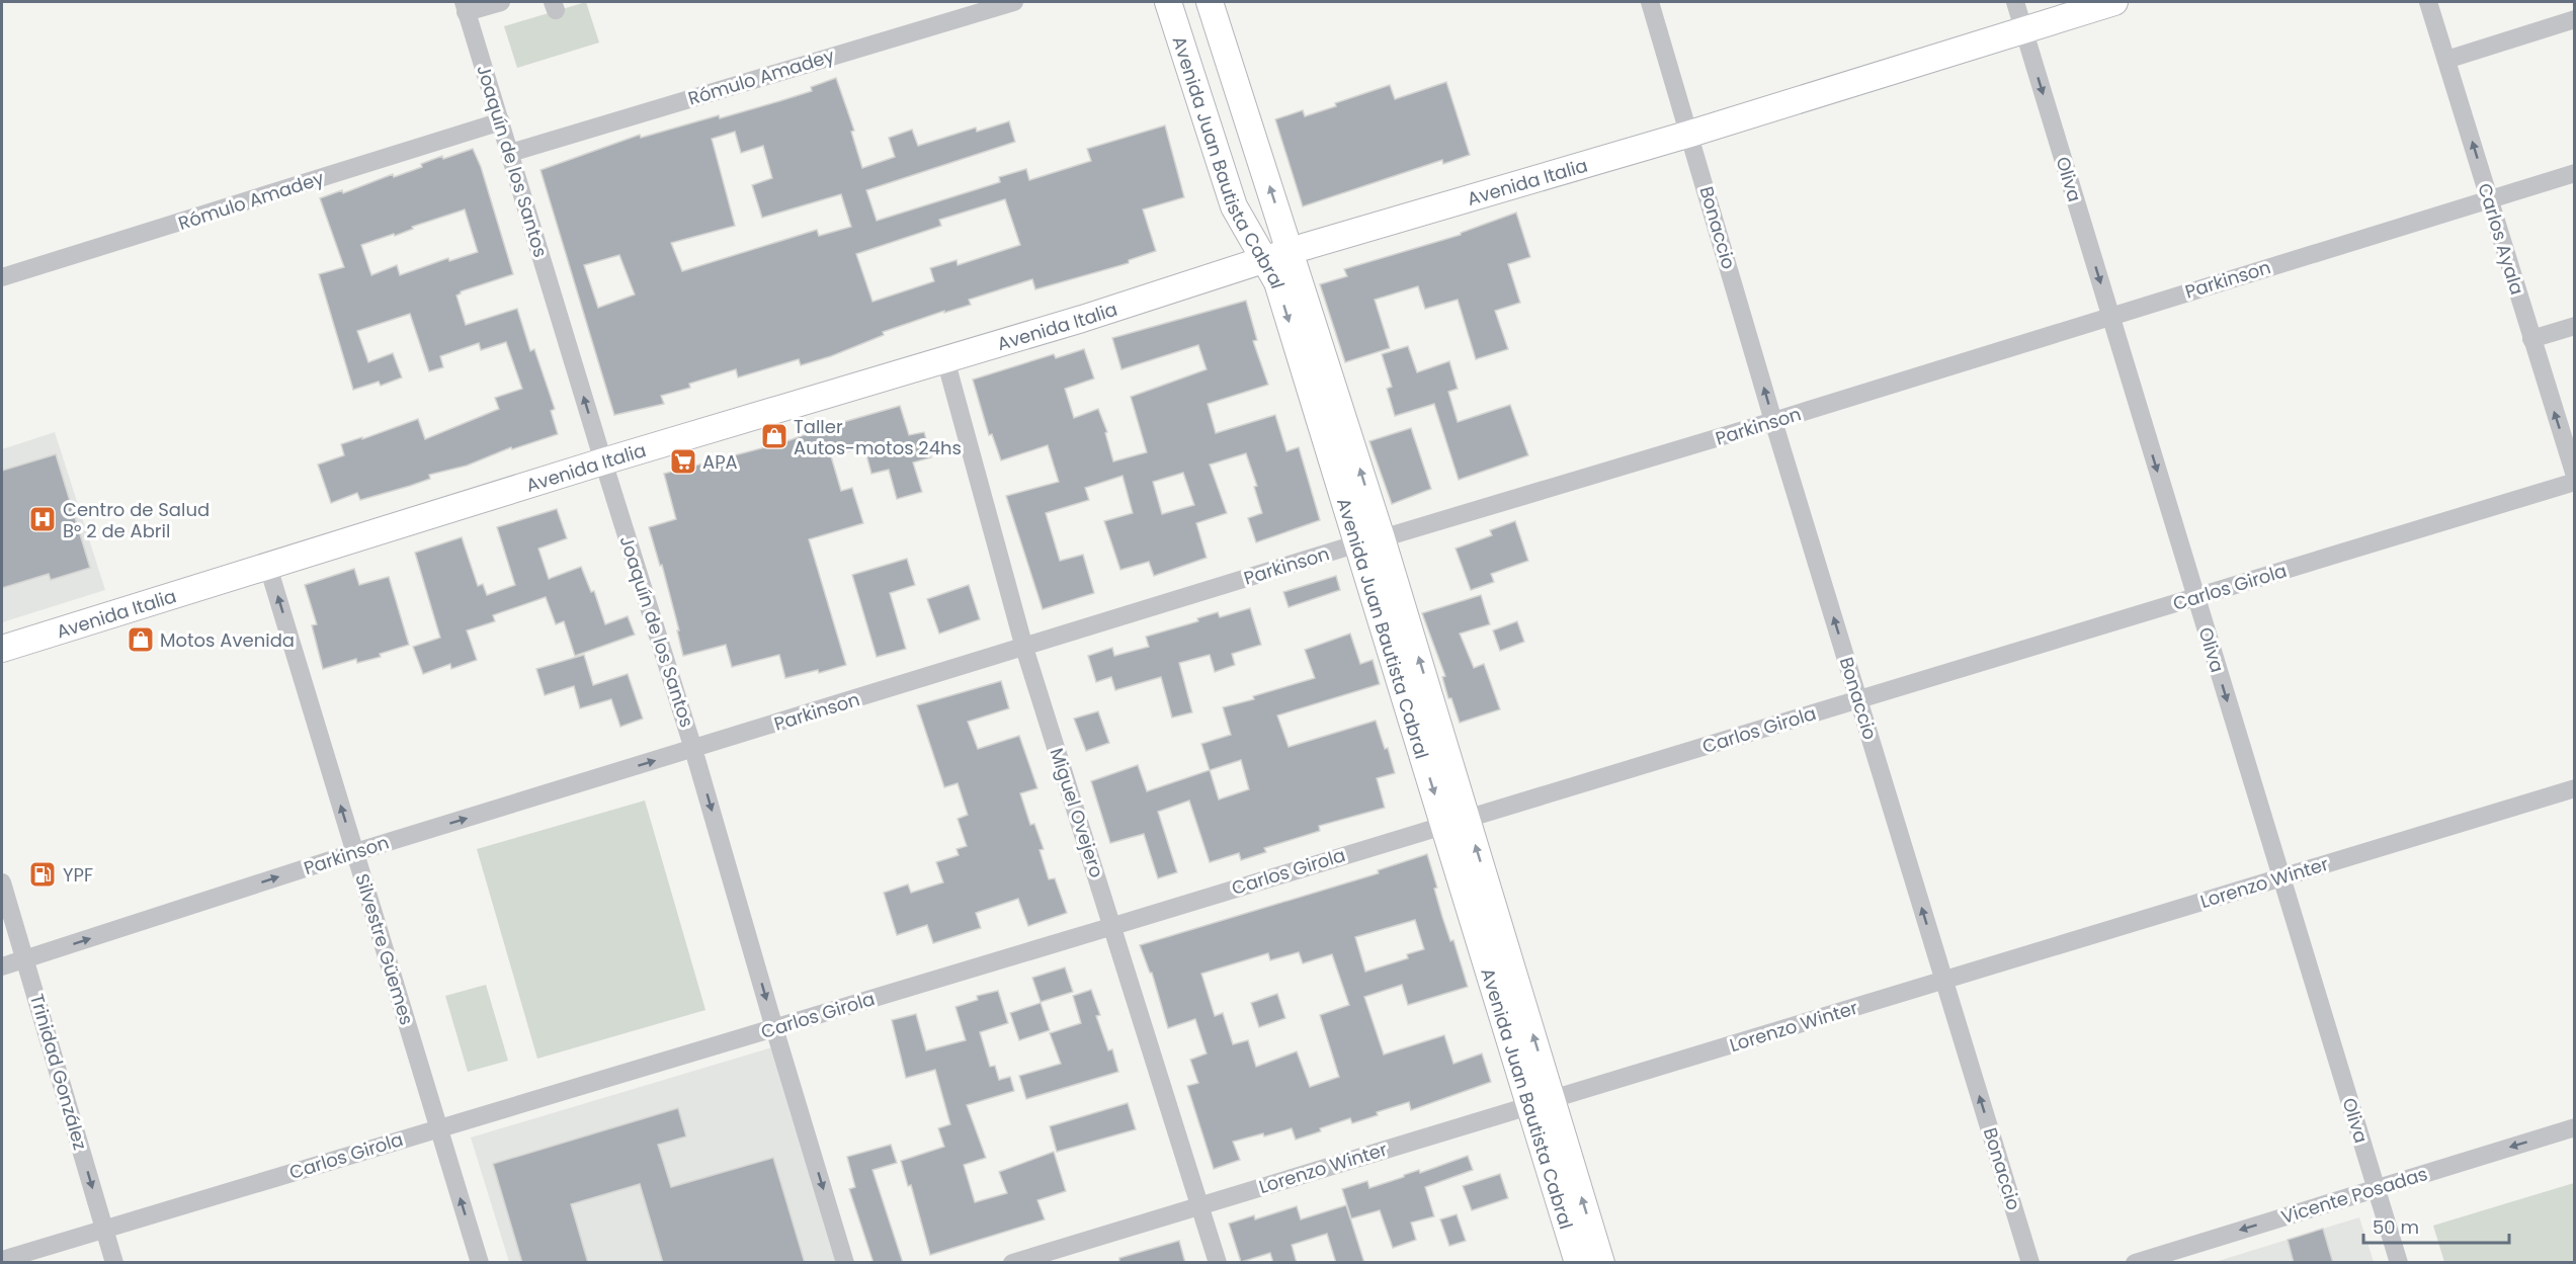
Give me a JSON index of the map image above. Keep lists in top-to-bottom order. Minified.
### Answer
{"streets":{"main road":["Avenida Juan Bautista Cabral","Avenida Italia"],"street":["Rómulo Amadey","Joaquín de los Santos","Oliva","Bonaccio","Carlos Ayala","Parkinson","Carlos Girola","Miguel Ovejero","Lorenzo Winter","Silvestre Güemes","Trinidad González","Vicente Posadas"]},"crossings":[["Rómulo Amadey","Joaquín de los Santos"],["Joaquín de los Santos","Avenida Italia"],["Joaquín de los Santos","Parkinson"],["Joaquín de los Santos","Carlos Girola"],["Avenida Juan Bautista Cabral","Avenida Italia"],["Avenida Juan Bautista Cabral","Parkinson"],["Avenida Juan Bautista Cabral","Carlos Girola"],["Avenida Juan Bautista Cabral","Lorenzo Winter"],["Oliva","Avenida Italia"],["Oliva","Parkinson"],["Oliva","Carlos Girola"],["Oliva","Lorenzo Winter"],["Oliva","Vicente Posadas"],["Avenida Italia","Bonaccio"],["Avenida Italia","Miguel Ovejero"],["Avenida Italia","Silvestre Güemes"],["Bonaccio","Parkinson"],["Bonaccio","Carlos Girola"],["Bonaccio","Lorenzo Winter"],["Carlos Ayala","Parkinson"],["Parkinson","Miguel Ovejero"],["Parkinson","Silvestre Güemes"],["Parkinson","Trinidad González"],["Carlos Girola","Miguel Ovejero"],["Carlos Girola","Silvestre Güemes"],["Carlos Girola","Trinidad González"],["Miguel Ovejero","Lorenzo Winter"]],"one_way":["Oliva","Bonaccio","Carlos Ayala","Silvestre Güemes","Trinidad González","Vicente Posadas"],"places":{"shop":["Taller Autos-motos 24hs","Motos Avenida"],"supermarket":["APA"],"hospital":["Centro de Salud B° 2 de Abril"],"fuel station":["YPF"]},"scale_bar":"50 m"}
